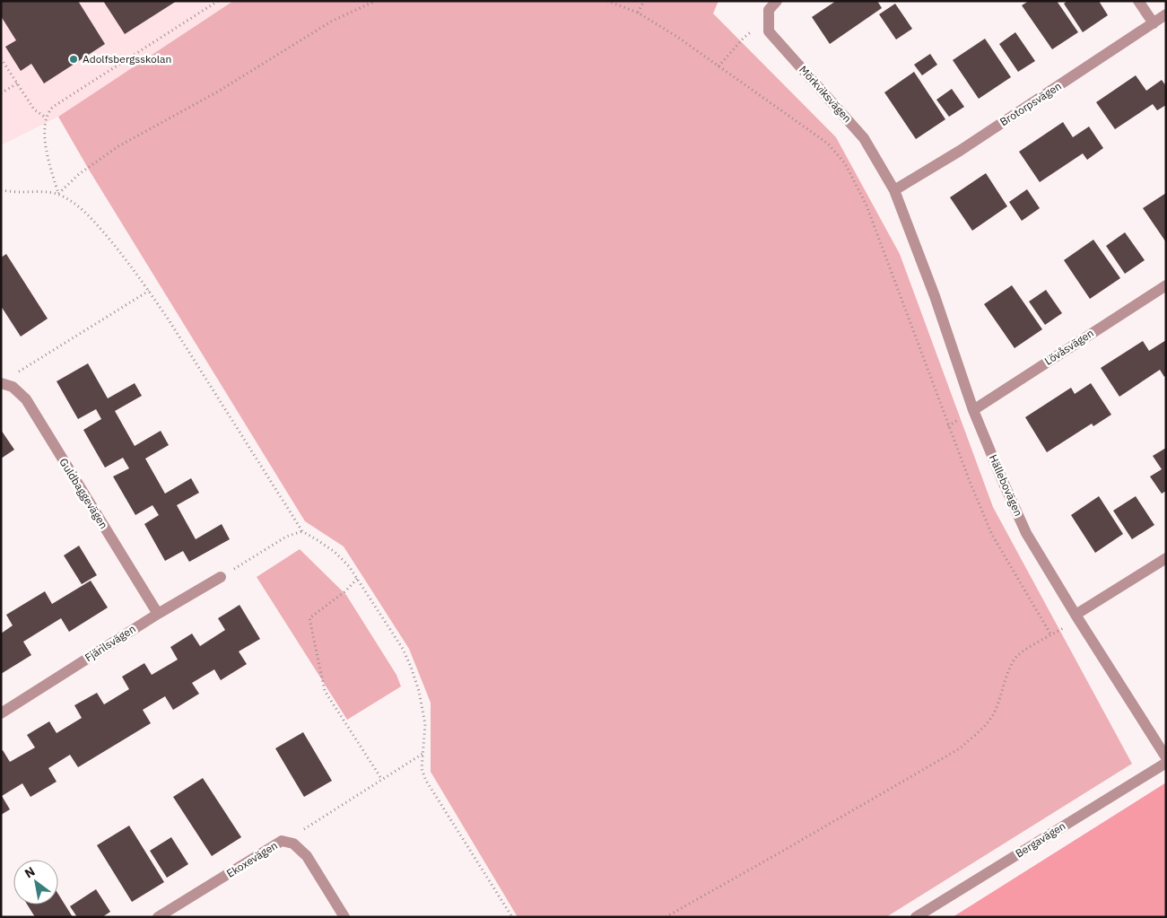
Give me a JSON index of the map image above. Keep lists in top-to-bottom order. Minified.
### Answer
{"streets":{"street":["Mörkviksvägen","Brotorpsvägen","Lövåsvägen","Hällebovägen","Guldbaggevägen","Fjärilsvägen","Bergavägen","Ekoxevägen"]},"crossings":[["Mörkviksvägen","Brotorpsvägen"],["Mörkviksvägen","Hällebovägen"],["Brotorpsvägen","Hällebovägen"],["Lövåsvägen","Hällebovägen"],["Guldbaggevägen","Fjärilsvägen"]],"places":["Adolfsbergsskolan"],"north":"top left"}
